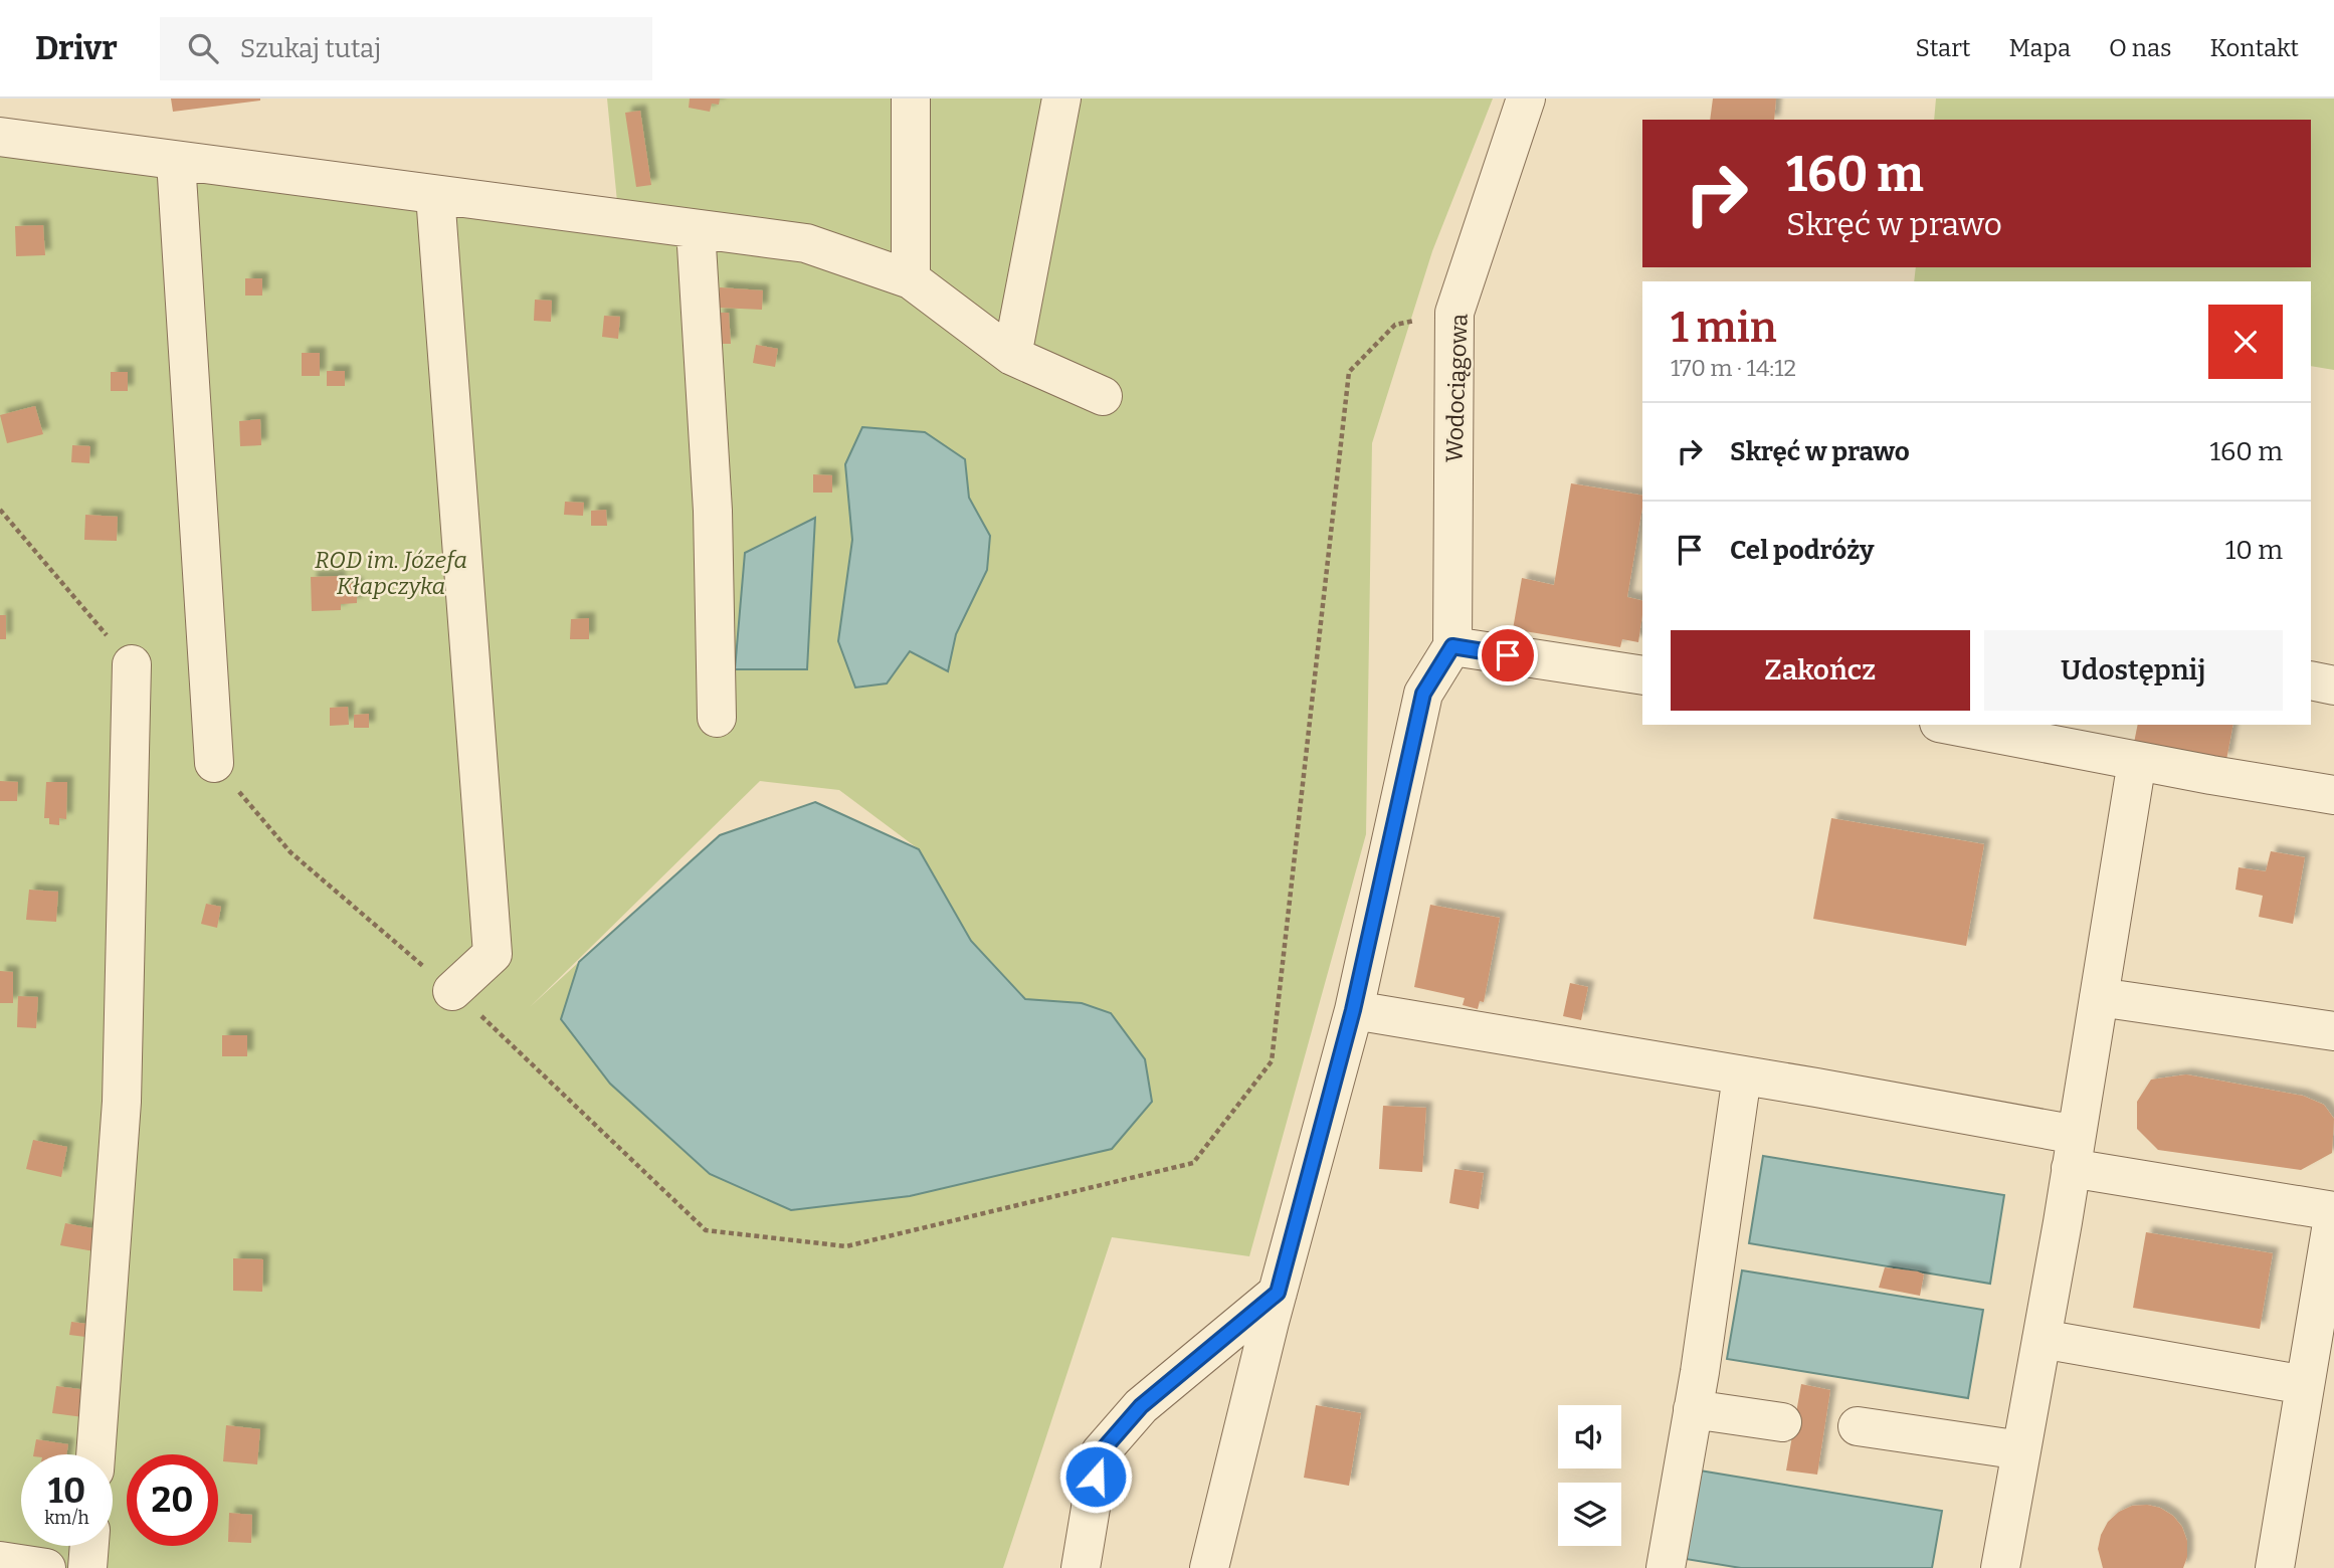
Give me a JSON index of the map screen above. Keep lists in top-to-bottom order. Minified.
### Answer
{"streets":{"street":["Wodociągowa"]},"parks":["ROD im. Józefa Kłapczyka"],"page":{"header":"Drivr","search":"Szukaj tutaj","nav":["Start","Mapa","O nas","Kontakt"],"turn":["160 m","Skręć w prawo"],"heading":["1 min","170 m · 14:12"],"list":[{"name":"Skręć w prawo","value":"160 m"},{"name":"Cel podróży","value":"10 m"}],"buttons":["Zakończ","Udostępnij"],"speed":"10 km/h","limit":"20"}}
